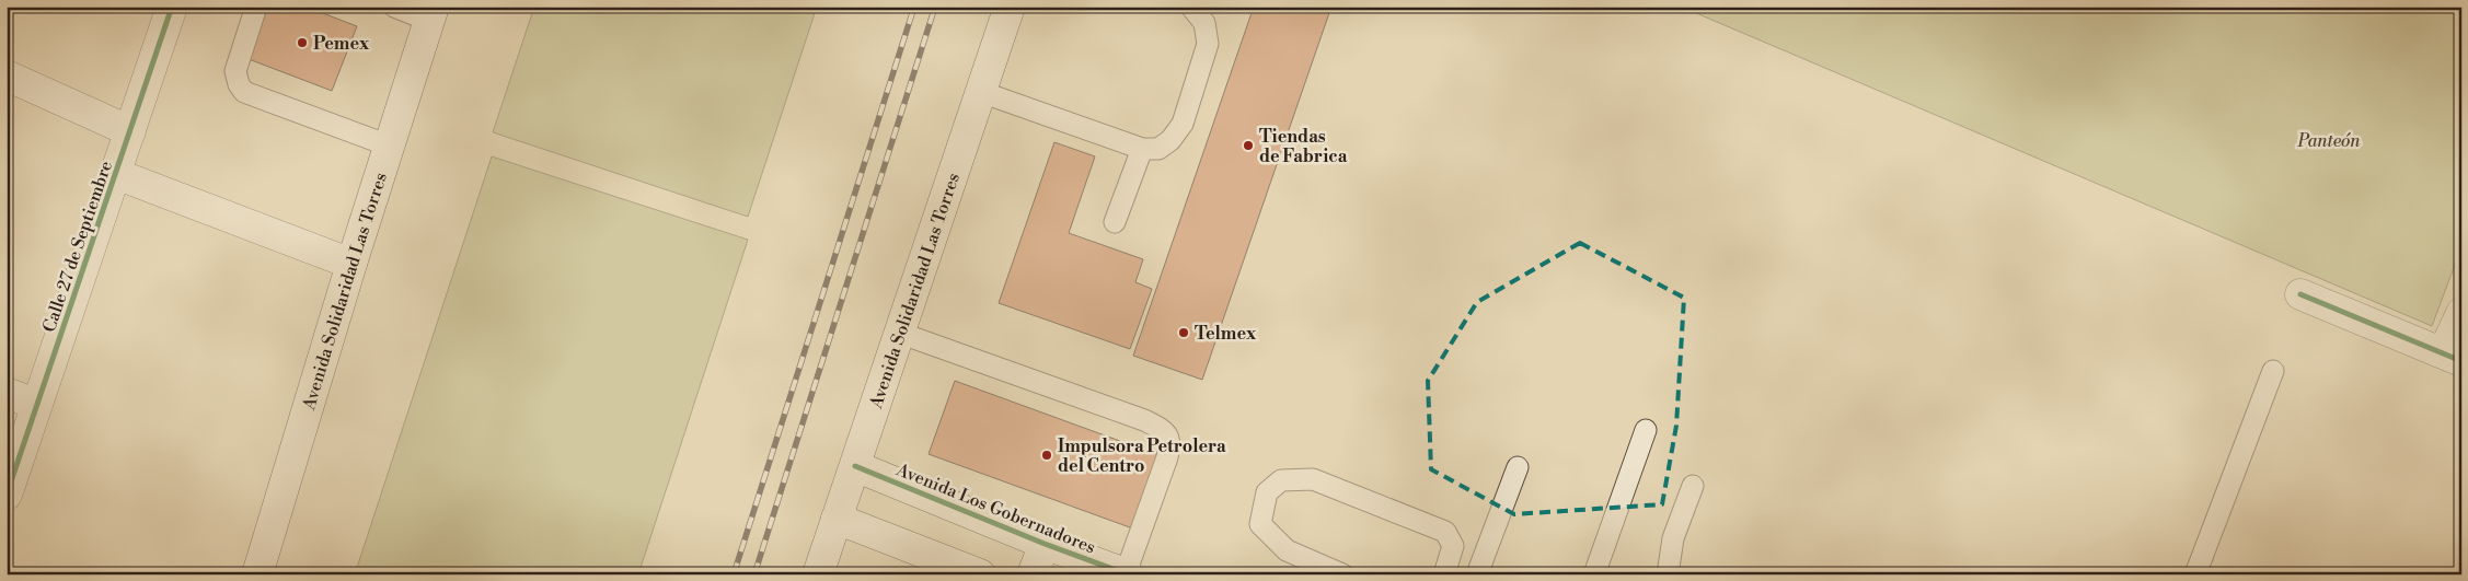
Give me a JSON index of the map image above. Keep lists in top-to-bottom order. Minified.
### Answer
{"streets":{"street":["Calle 27 de Septiembre","Avenida Solidaridad Las Torres","Avenida Los Gobernadores"]},"crossings":[["Avenida Solidaridad Las Torres","Avenida Los Gobernadores"]],"parks":["Panteón"],"places":["Pemex","Tiendas de Fabrica","Telmex","Impulsora Petrolera del Centro"]}
